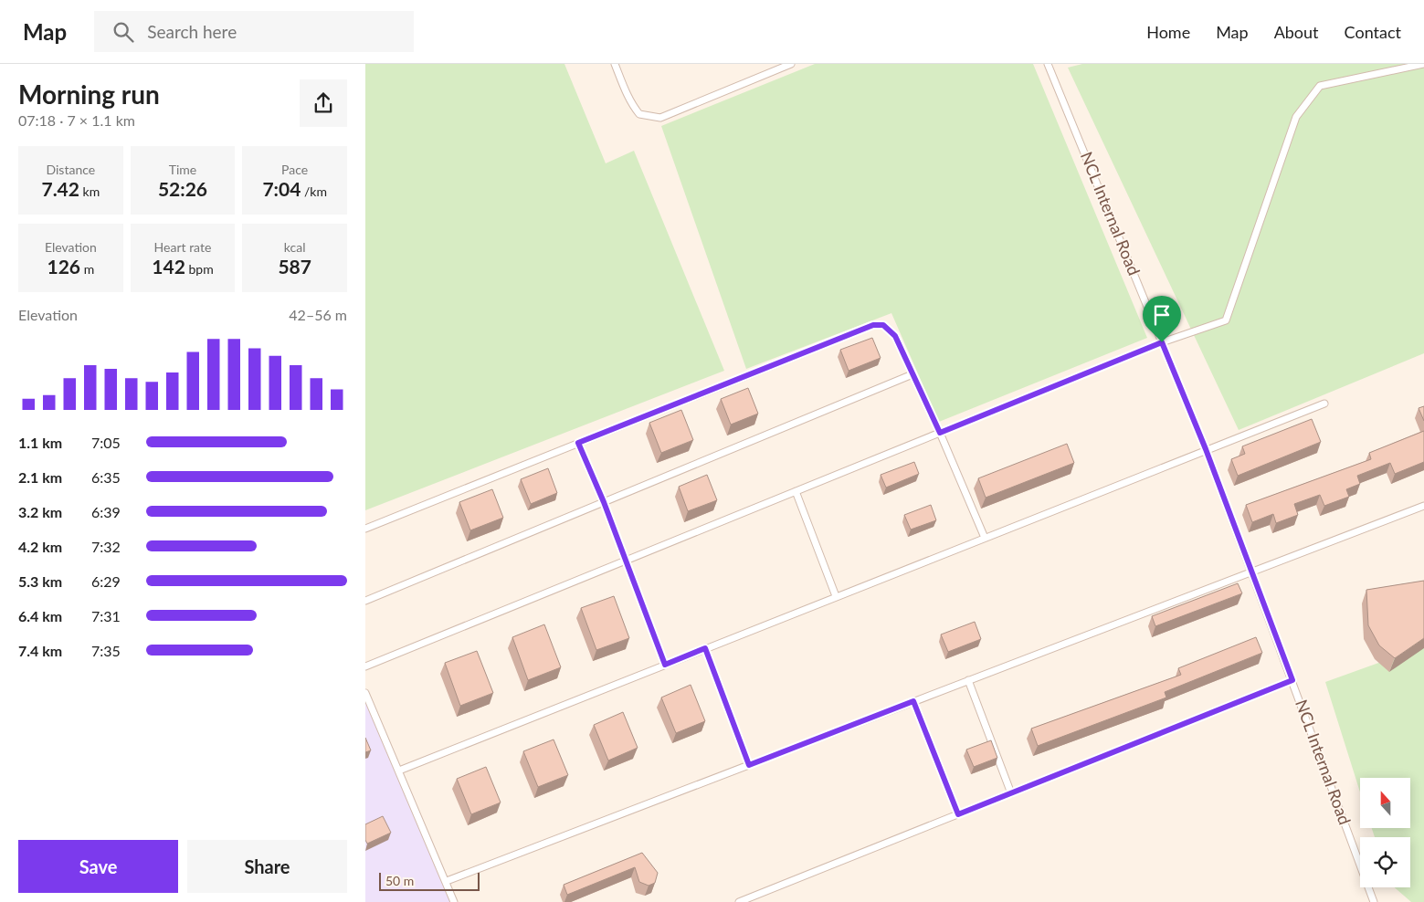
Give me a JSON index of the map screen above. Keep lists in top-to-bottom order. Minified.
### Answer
{"streets":{"lane":["NCL Internal Road"]},"scale_bar":"50 m","north":"top","page":{"header":"Map","search":"Search here","nav":["Home","Map","About","Contact"],"heading":["Morning run","07:18 · 7 × 1.1 km"],"stats":[["Distance","7.42 km"],["Time","52:26"],["Pace","7:04 /km"],["Elevation","126 m"],["Heart rate","142 bpm"],["kcal","587"]],"chart":["Elevation","42–56 m"],"list":[{"name":"1.1 km","note":"7:05"},{"name":"2.1 km","note":"6:35"},{"name":"3.2 km","note":"6:39"},{"name":"4.2 km","note":"7:32"},{"name":"5.3 km","note":"6:29"},{"name":"6.4 km","note":"7:31"},{"name":"7.4 km","note":"7:35"}],"buttons":["Save","Share"],"scale":"50 m"}}
